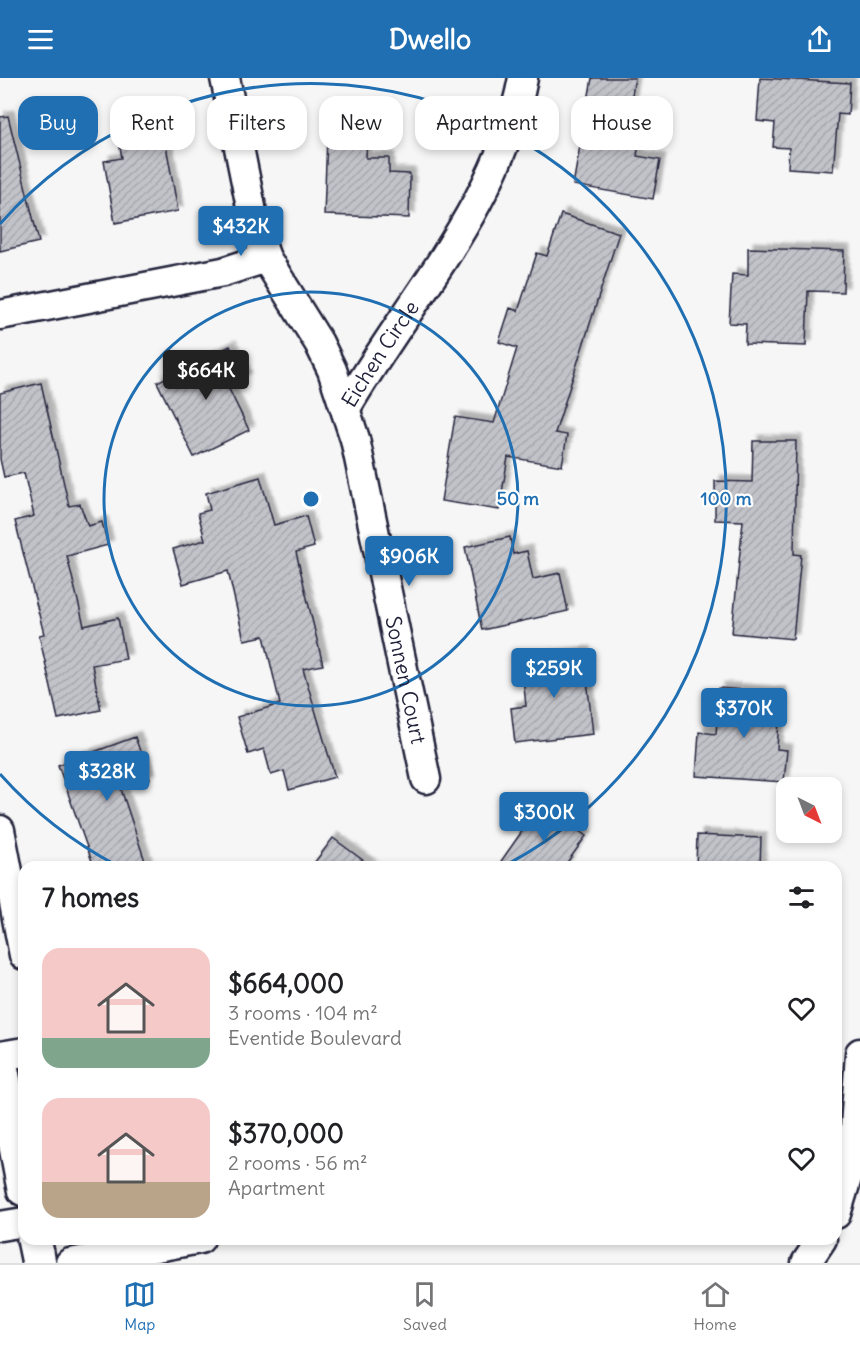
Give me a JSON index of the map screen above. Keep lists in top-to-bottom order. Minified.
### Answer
{"streets":{"street":["Eichen Circle","Sonnen Court"]},"crossings":[["Eichen Circle","Sonnen Court"]],"north":"bottom right","page":{"header":"Dwello","chip":["Buy","Rent","Filters","New","Apartment","House"],"price":["$432K","$664K","$906K","$259K","$370K","$328K","$300K"],"heading":"7 homes","list":[{"name":"$664,000","note":"3 rooms · 104 m² · Eventide Boulevard"},{"name":"$370,000","note":"2 rooms · 56 m² · Apartment"}],"tabs":["Map","Saved","Home"]},"rings":["50 m","100 m"]}
